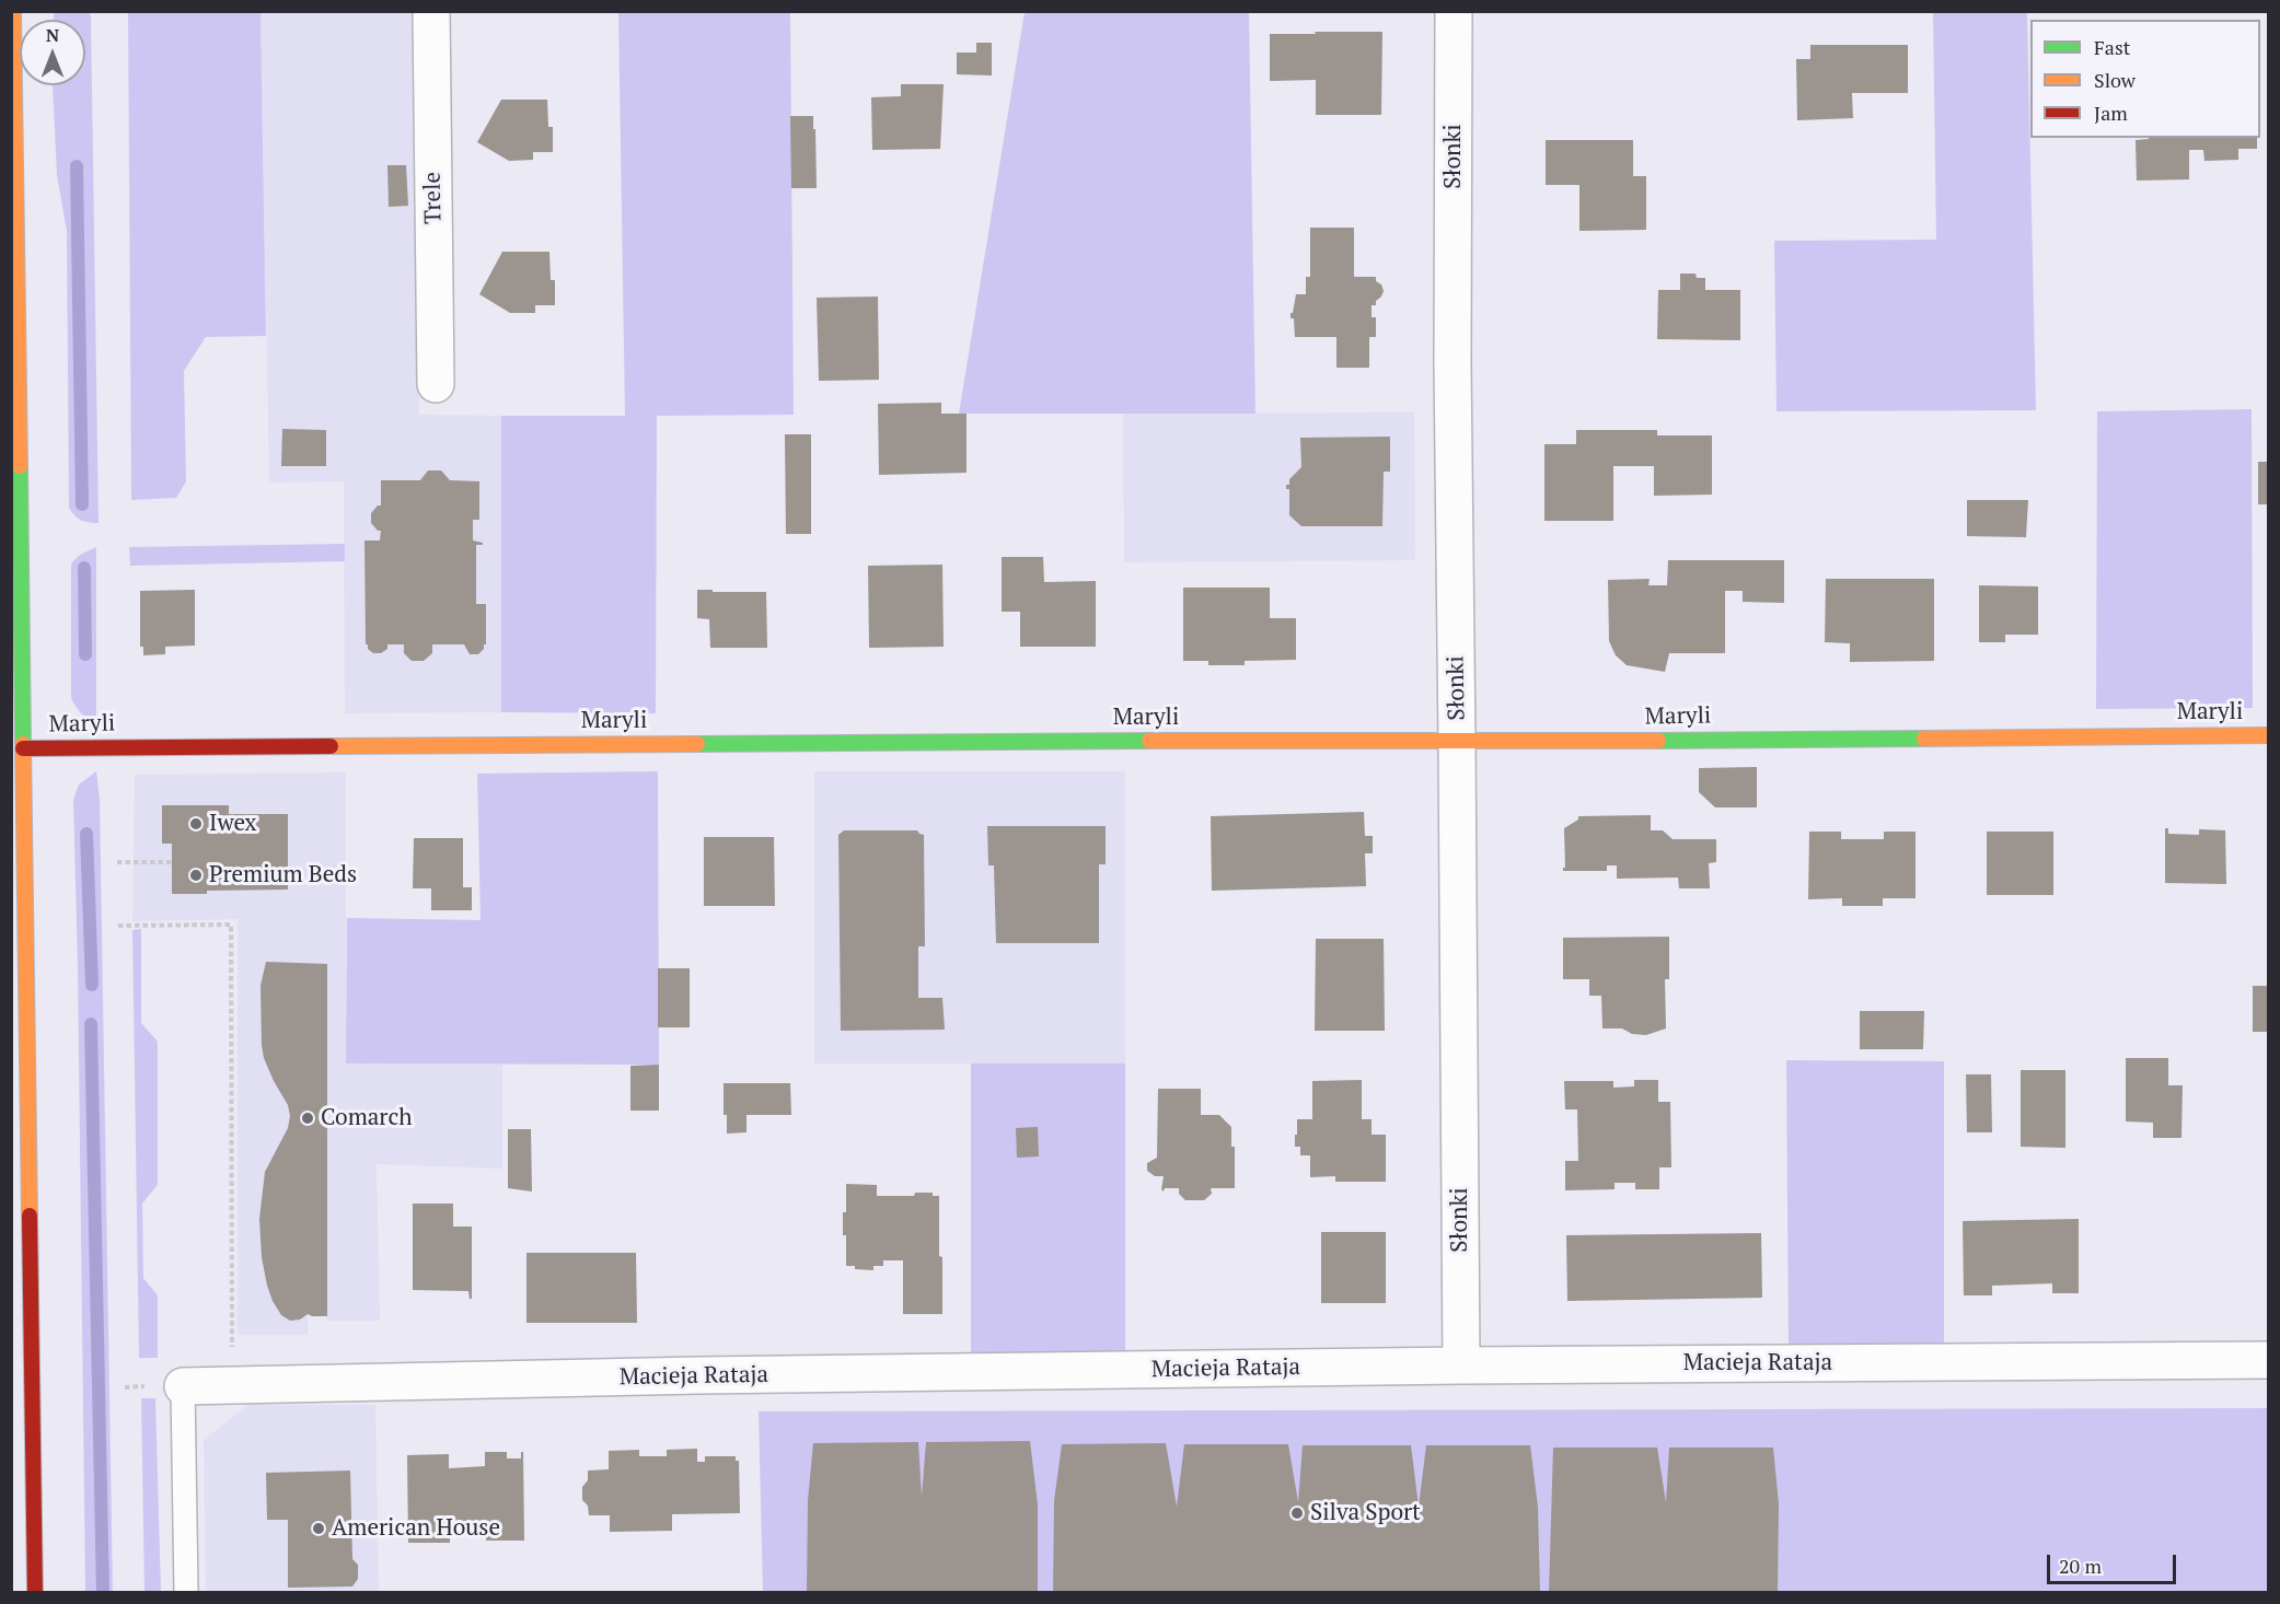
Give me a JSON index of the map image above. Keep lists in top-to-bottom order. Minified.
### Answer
{"streets":{"street":["Słonki","Trele","Maryli","Macieja Rataja"]},"crossings":[["Słonki","Maryli"],["Słonki","Macieja Rataja"]],"places":["Iwex","Premium Beds","Comarch","Silva Sport","American House"],"legend":["Fast","Slow","Jam"],"scale_bar":"20 m","north":"top"}
